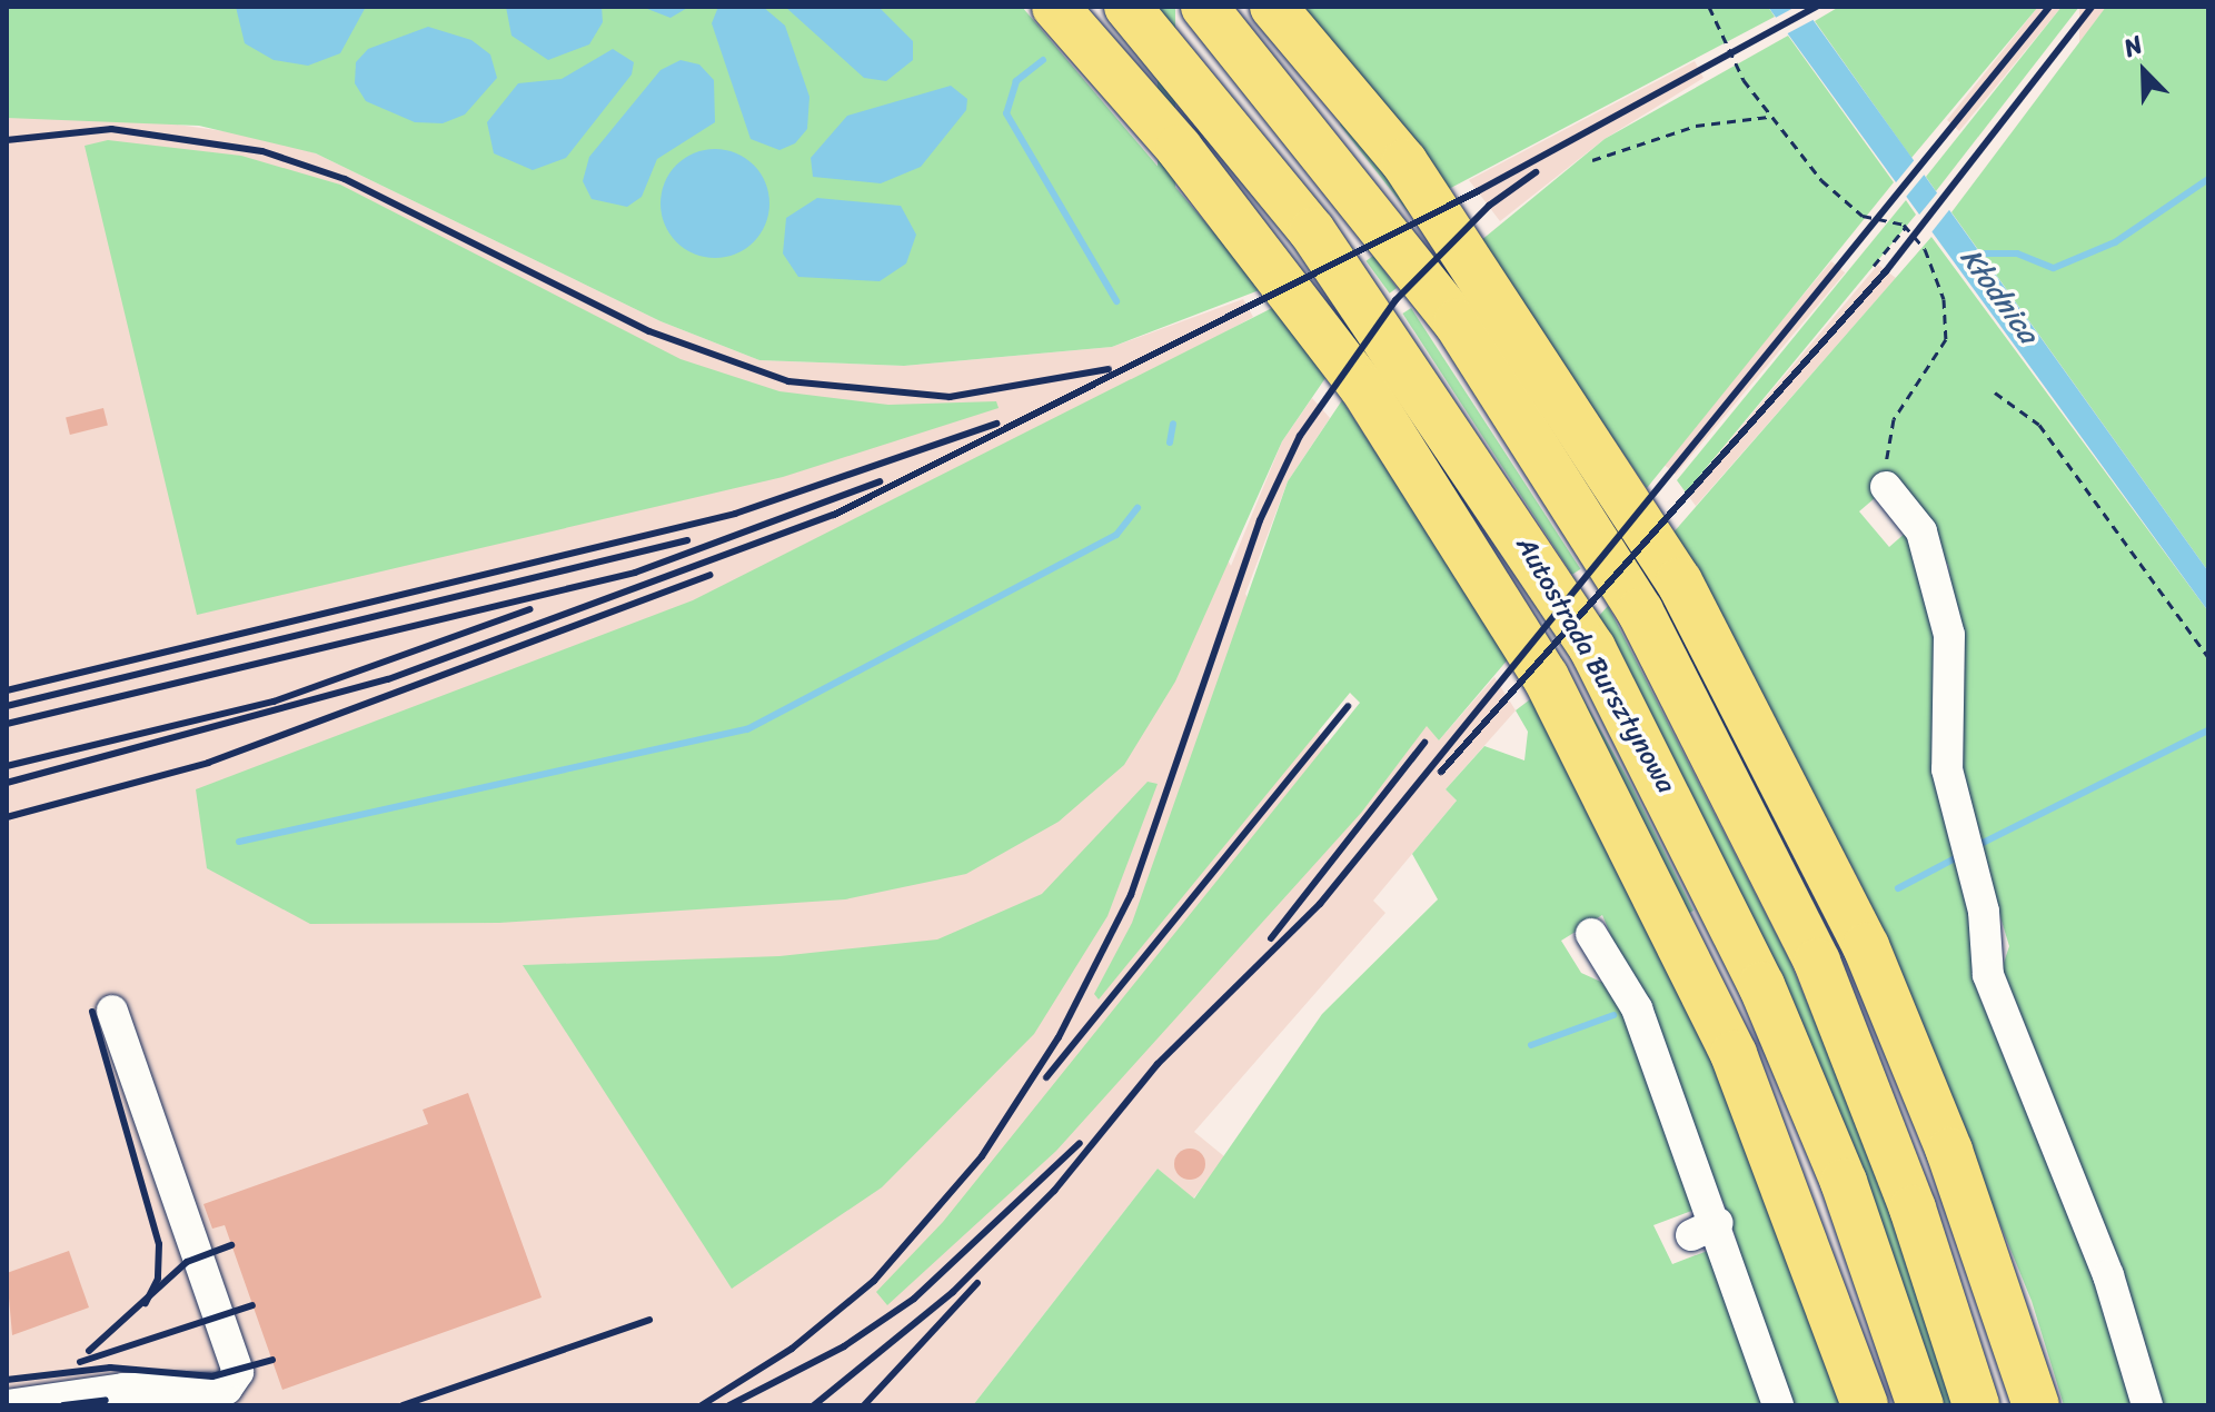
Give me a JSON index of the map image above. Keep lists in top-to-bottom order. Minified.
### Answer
{"streets":{"highway":["Autostrada Bursztynowa"]},"water":["Kłodnica"],"north":"top left"}
